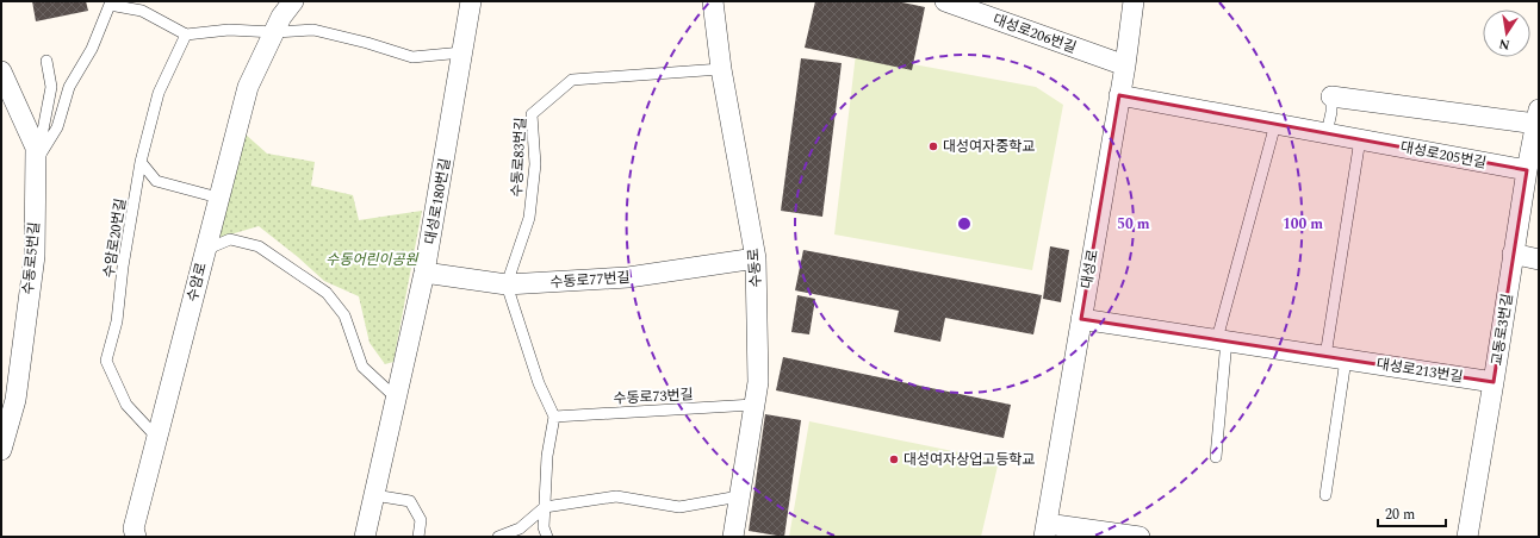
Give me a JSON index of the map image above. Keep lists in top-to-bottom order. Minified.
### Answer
{"streets":{"street":["대성로206번길","대성로205번길","대성로180번길","수동로5번길","수동로","대성로","수동로77번길","수암로","교동로3번길","대성로213번길"],"lane":["수동로83번길","수암로20번길","수동로73번길"]},"crossings":[["대성로206번길","대성로"],["대성로205번길","대성로"],["대성로205번길","교동로3번길"],["수동로83번길","수동로"],["수동로83번길","수동로77번길"],["대성로180번길","수동로77번길"],["수암로20번길","수암로"],["수동로","수동로77번길"],["수동로","수동로73번길"],["대성로","대성로213번길"],["교동로3번길","대성로213번길"]],"parks":["수동어린이공원"],"places":["대성여자중학교","대성여자상업고등학교"],"scale_bar":"20 m","north":"bottom","rings":["50 m","100 m"]}
